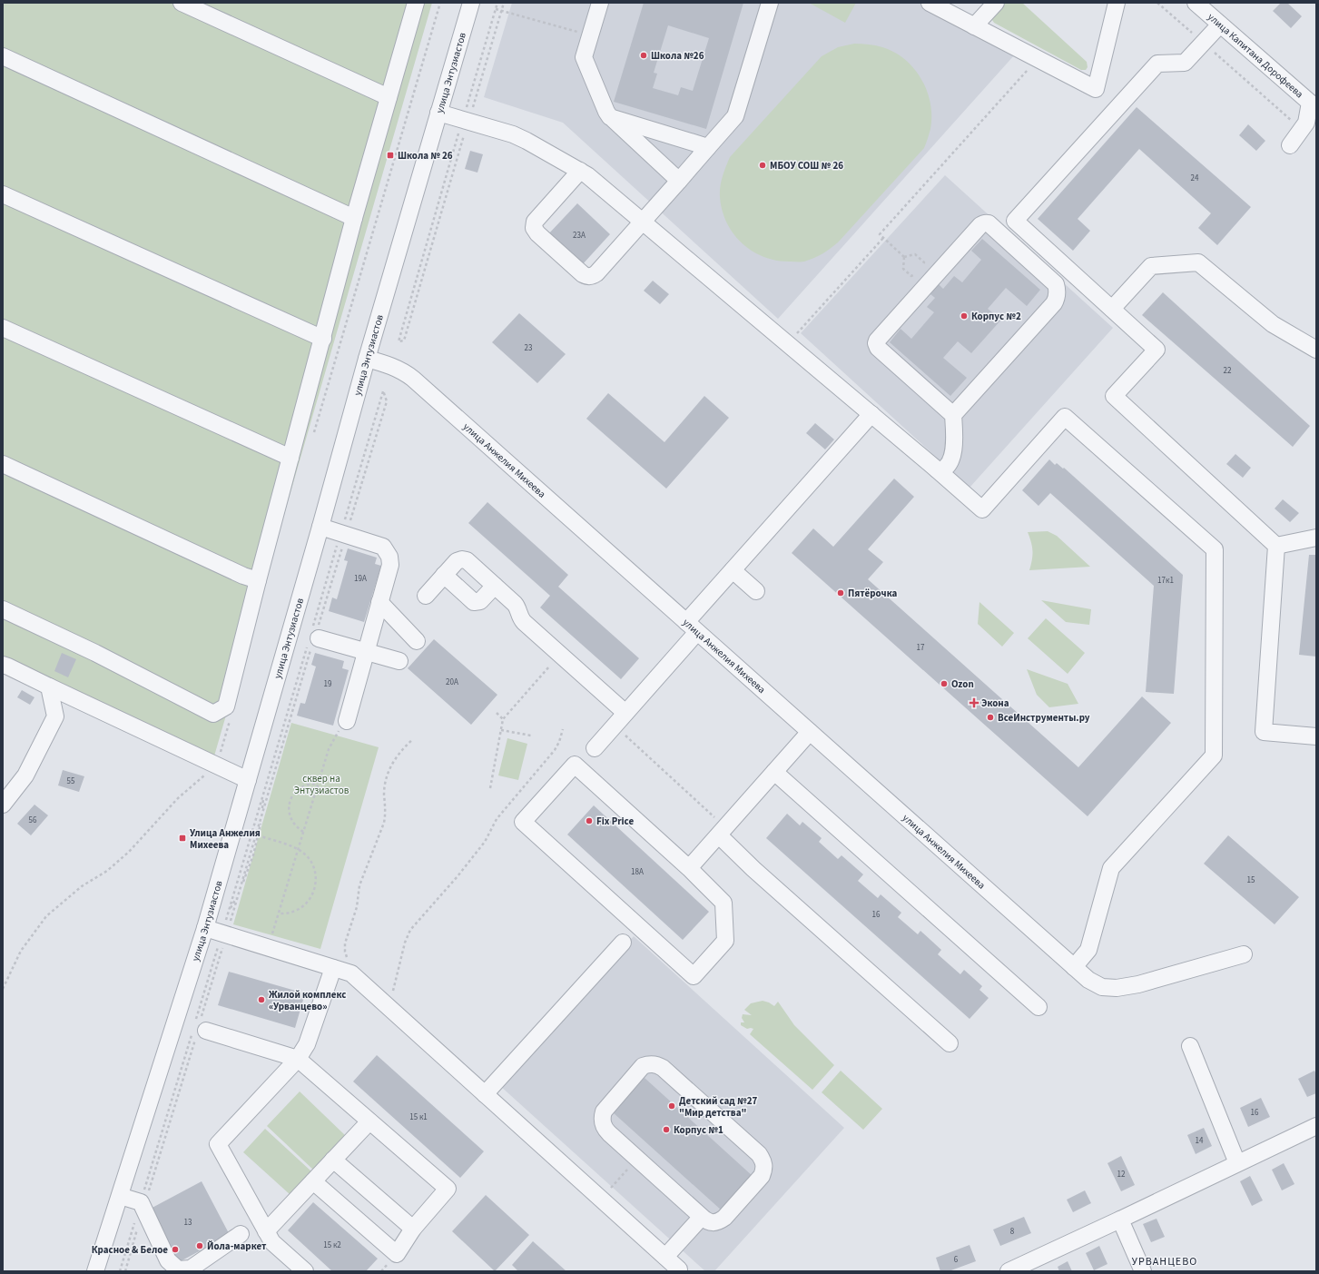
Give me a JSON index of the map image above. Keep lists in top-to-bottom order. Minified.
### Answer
{"streets":{"street":["улица Капитана Дорофеева","улица Энтузиастов","улица Анжелия Михеева"]},"crossings":[["улица Энтузиастов","улица Анжелия Михеева"]],"districts":["УРВАНЦЕВО"],"parks":["сквер на Энтузиастов"],"places":{"other":["Школа №26","МБОУ СОШ № 26","Корпус №2","Пятёрочка","Ozon","ВсеИнструменты.ру","Fix Price","Жилой комплекс «Урванцево»","Детский сад №27 \"Мир детства\"","Корпус №1","Йола-маркет","Красное & Белое"],"transit":["Школа № 26","Улица Анжелия Михеева"],"health":["Экона"]},"house_numbers":["24","23А","23","22","19А","17к1","17","20А","19","55","56","18А","15","16","16","15 к1","14","12","13","8","15 к2","6"]}
